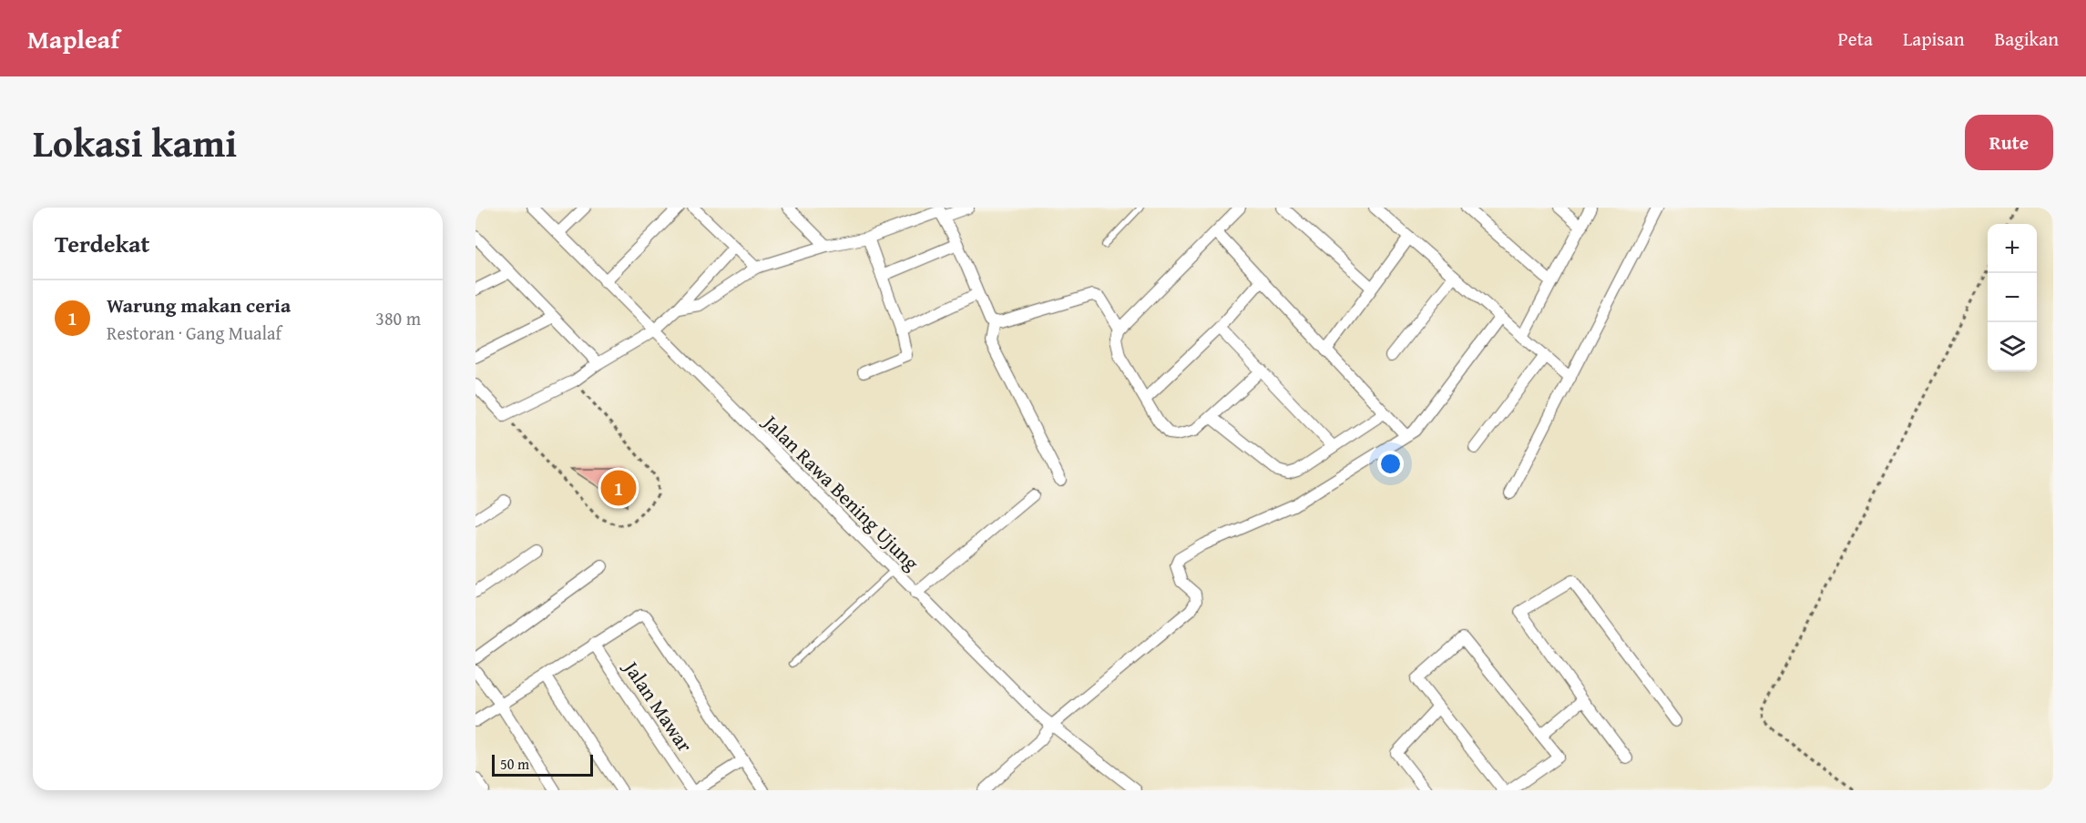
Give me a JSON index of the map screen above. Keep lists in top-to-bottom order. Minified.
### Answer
{"streets":{"street":["Jalan Rawa Bening Ujung","Jalan Mawar"]},"scale_bar":"50 m","page":{"header":"Mapleaf","nav":["Peta","Lapisan","Bagikan"],"title":"Lokasi kami","buttons":"Rute","heading":"Terdekat","map_buttons":["+","−"],"list":[{"mark":"1","name":"Warung makan ceria","note":"Restoran · Gang Mualaf","value":"380 m"}],"pins":"1","scale":"50 m"}}
